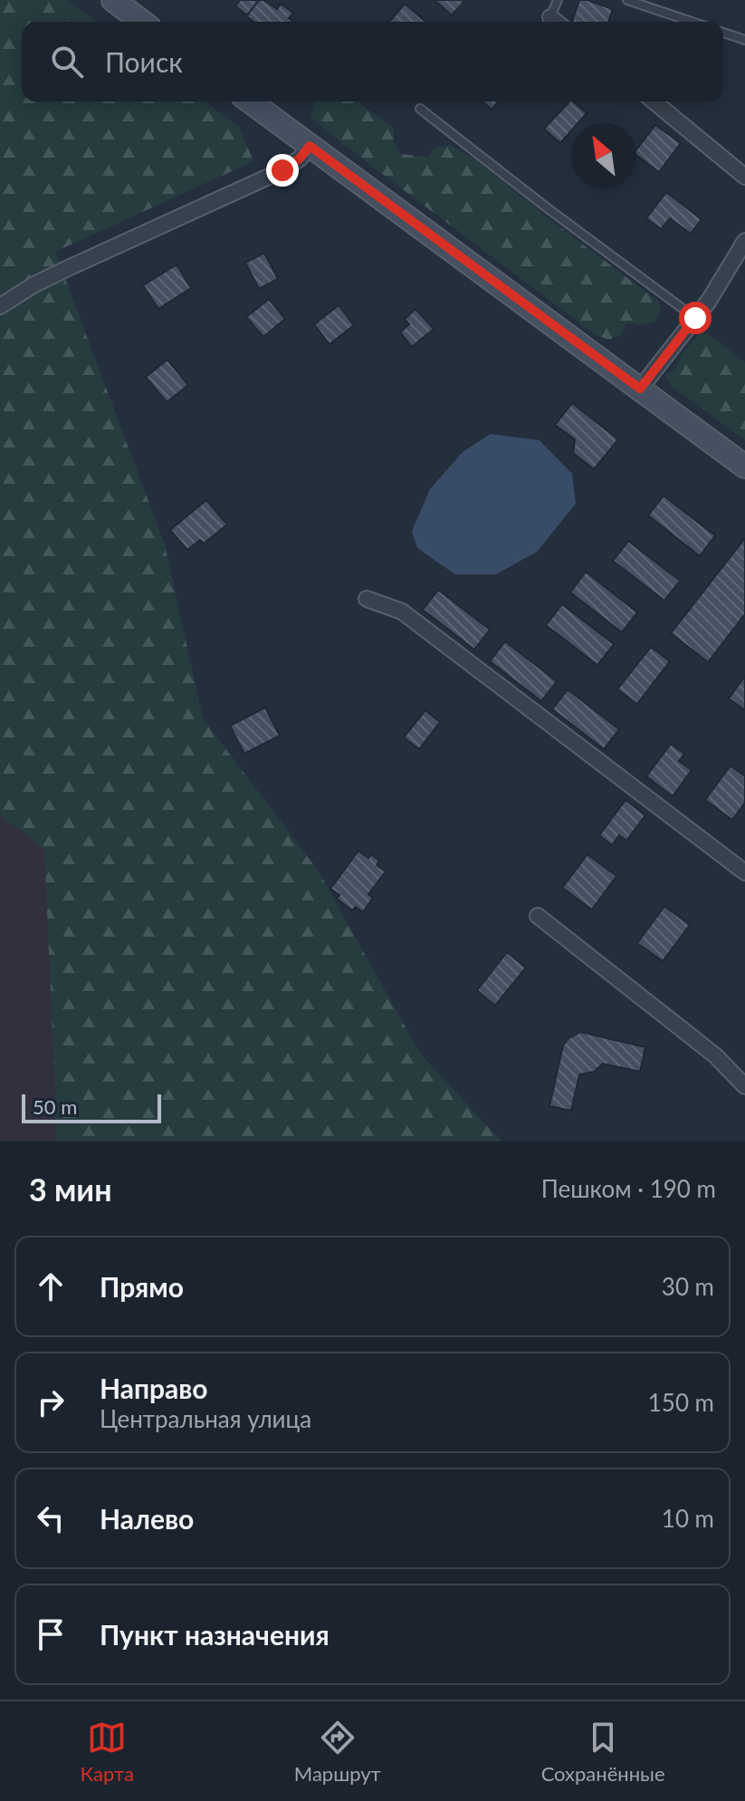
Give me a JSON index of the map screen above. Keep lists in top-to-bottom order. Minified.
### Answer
{"scale_bar":"50 m","north":"top left","page":{"search":"Поиск","scale":"50 m","heading":["3 мин","Пешком · 190 m"],"list":[["Прямо","30 m"],["Направо","Центральная улица","150 m"],["Налево","10 m"],"Пункт назначения"],"nav":["Карта","Маршрут","Сохранённые"]}}
